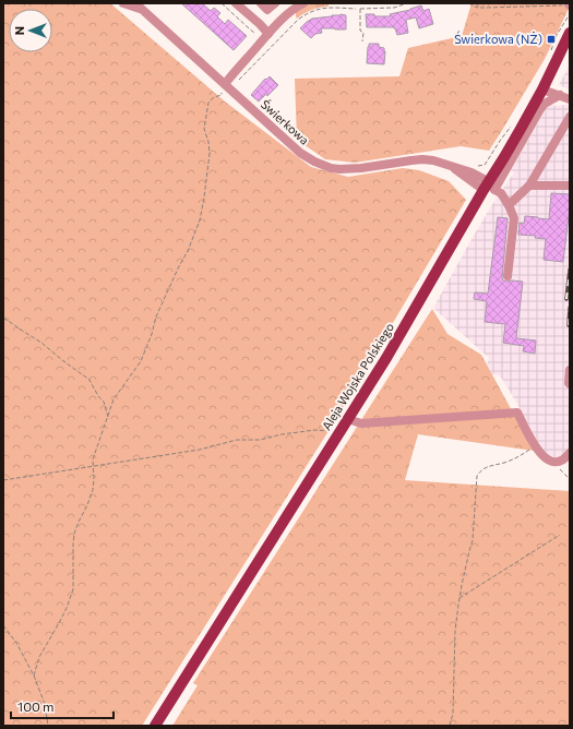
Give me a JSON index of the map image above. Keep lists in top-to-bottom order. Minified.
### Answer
{"streets":{"main road":["Aleja Wojska Polskiego"],"street":["Świerkowa"]},"crossings":[["Świerkowa","Aleja Wojska Polskiego"]],"places":{"transit":["Świerkowa (NŻ)"]},"scale_bar":"100 m","north":"left"}
